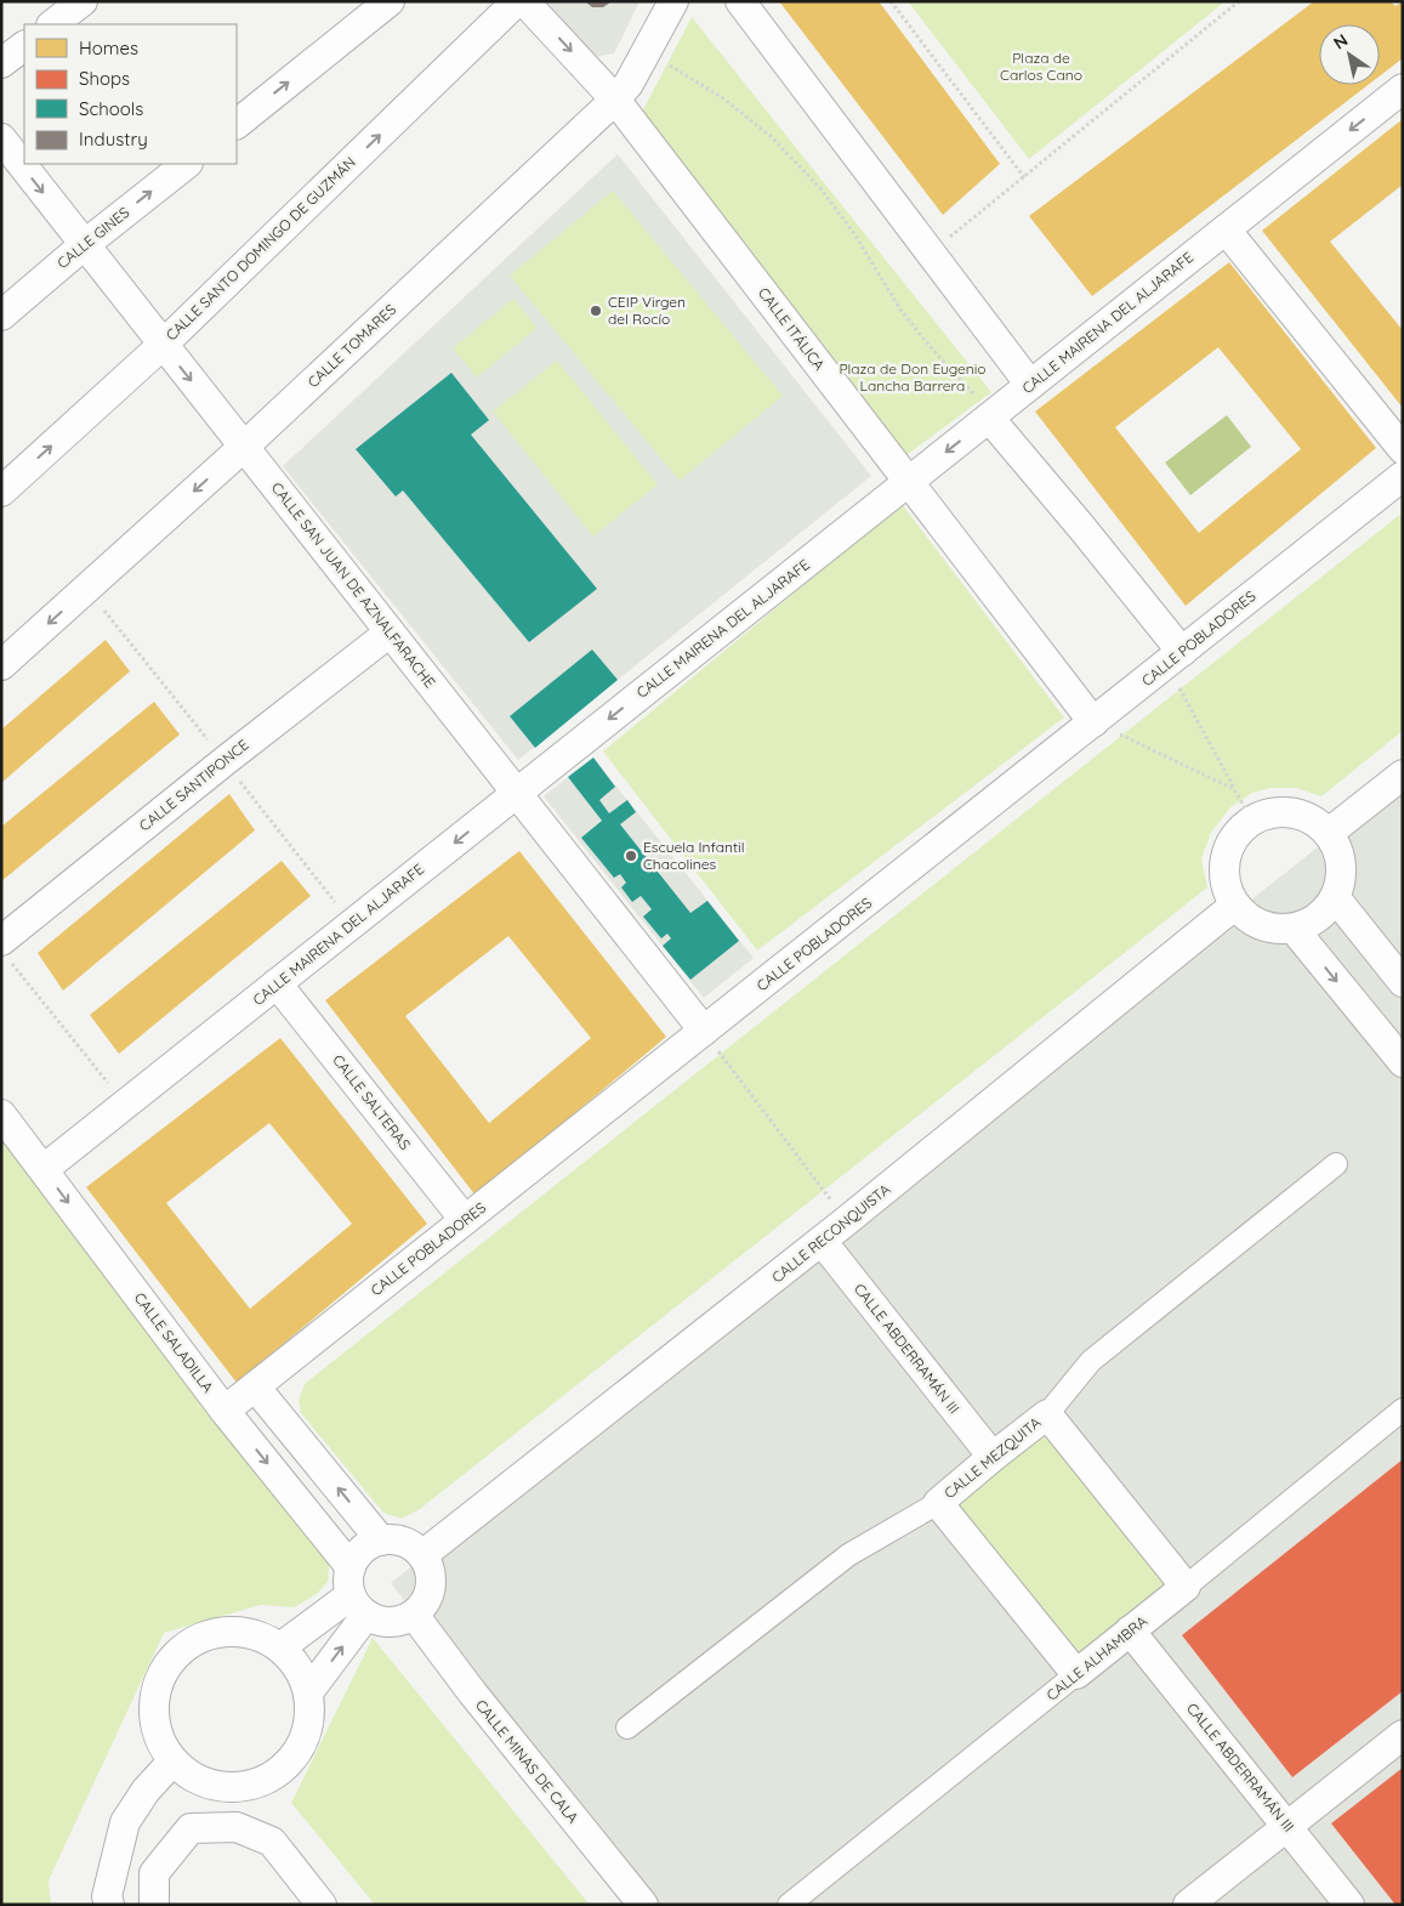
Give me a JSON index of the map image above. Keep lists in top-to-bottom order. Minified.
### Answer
{"streets":{"street":["CALLE GINES","CALLE SANTO DOMINGO DE GUZMÁN","CALLE MAIRENA DEL ALJARAFE","CALLE ITÁLICA","CALLE TOMARES","CALLE SAN JUAN DE AZNALFARACHE","CALLE POBLADORES","CALLE SANTIPONCE","CALLE SALTERAS","CALLE RECONQUISTA","CALLE SALADILLA","CALLE ABDERRAMÁN III","CALLE MEZQUITA","CALLE ALHAMBRA","CALLE MINAS DE CALA"]},"crossings":[["CALLE GINES","CALLE SAN JUAN DE AZNALFARACHE"],["CALLE SANTO DOMINGO DE GUZMÁN","CALLE SAN JUAN DE AZNALFARACHE"],["CALLE MAIRENA DEL ALJARAFE","CALLE ITÁLICA"],["CALLE MAIRENA DEL ALJARAFE","CALLE SAN JUAN DE AZNALFARACHE"],["CALLE MAIRENA DEL ALJARAFE","CALLE SALTERAS"],["CALLE MAIRENA DEL ALJARAFE","CALLE SALADILLA"],["CALLE ITÁLICA","CALLE TOMARES"],["CALLE ITÁLICA","CALLE POBLADORES"],["CALLE TOMARES","CALLE SAN JUAN DE AZNALFARACHE"],["CALLE SAN JUAN DE AZNALFARACHE","CALLE POBLADORES"],["CALLE SAN JUAN DE AZNALFARACHE","CALLE SANTIPONCE"],["CALLE POBLADORES","CALLE SALTERAS"],["CALLE POBLADORES","CALLE SALADILLA"],["CALLE RECONQUISTA","CALLE SALADILLA"],["CALLE RECONQUISTA","CALLE ABDERRAMÁN III"],["CALLE RECONQUISTA","CALLE MINAS DE CALA"],["CALLE SALADILLA","CALLE MINAS DE CALA"],["CALLE ABDERRAMÁN III","CALLE MEZQUITA"],["CALLE ABDERRAMÁN III","CALLE ALHAMBRA"]],"one_way":["CALLE SANTO DOMINGO DE GUZMÁN","CALLE MAIRENA DEL ALJARAFE"],"parks":["Plaza de Carlos Cano","Plaza de Don Eugenio Lancha Barrera"],"places":["CEIP Virgen del Rocío","Escuela Infantil Chacolines"],"legend":["Homes","Shops","Schools","Industry"],"north":"top left"}
